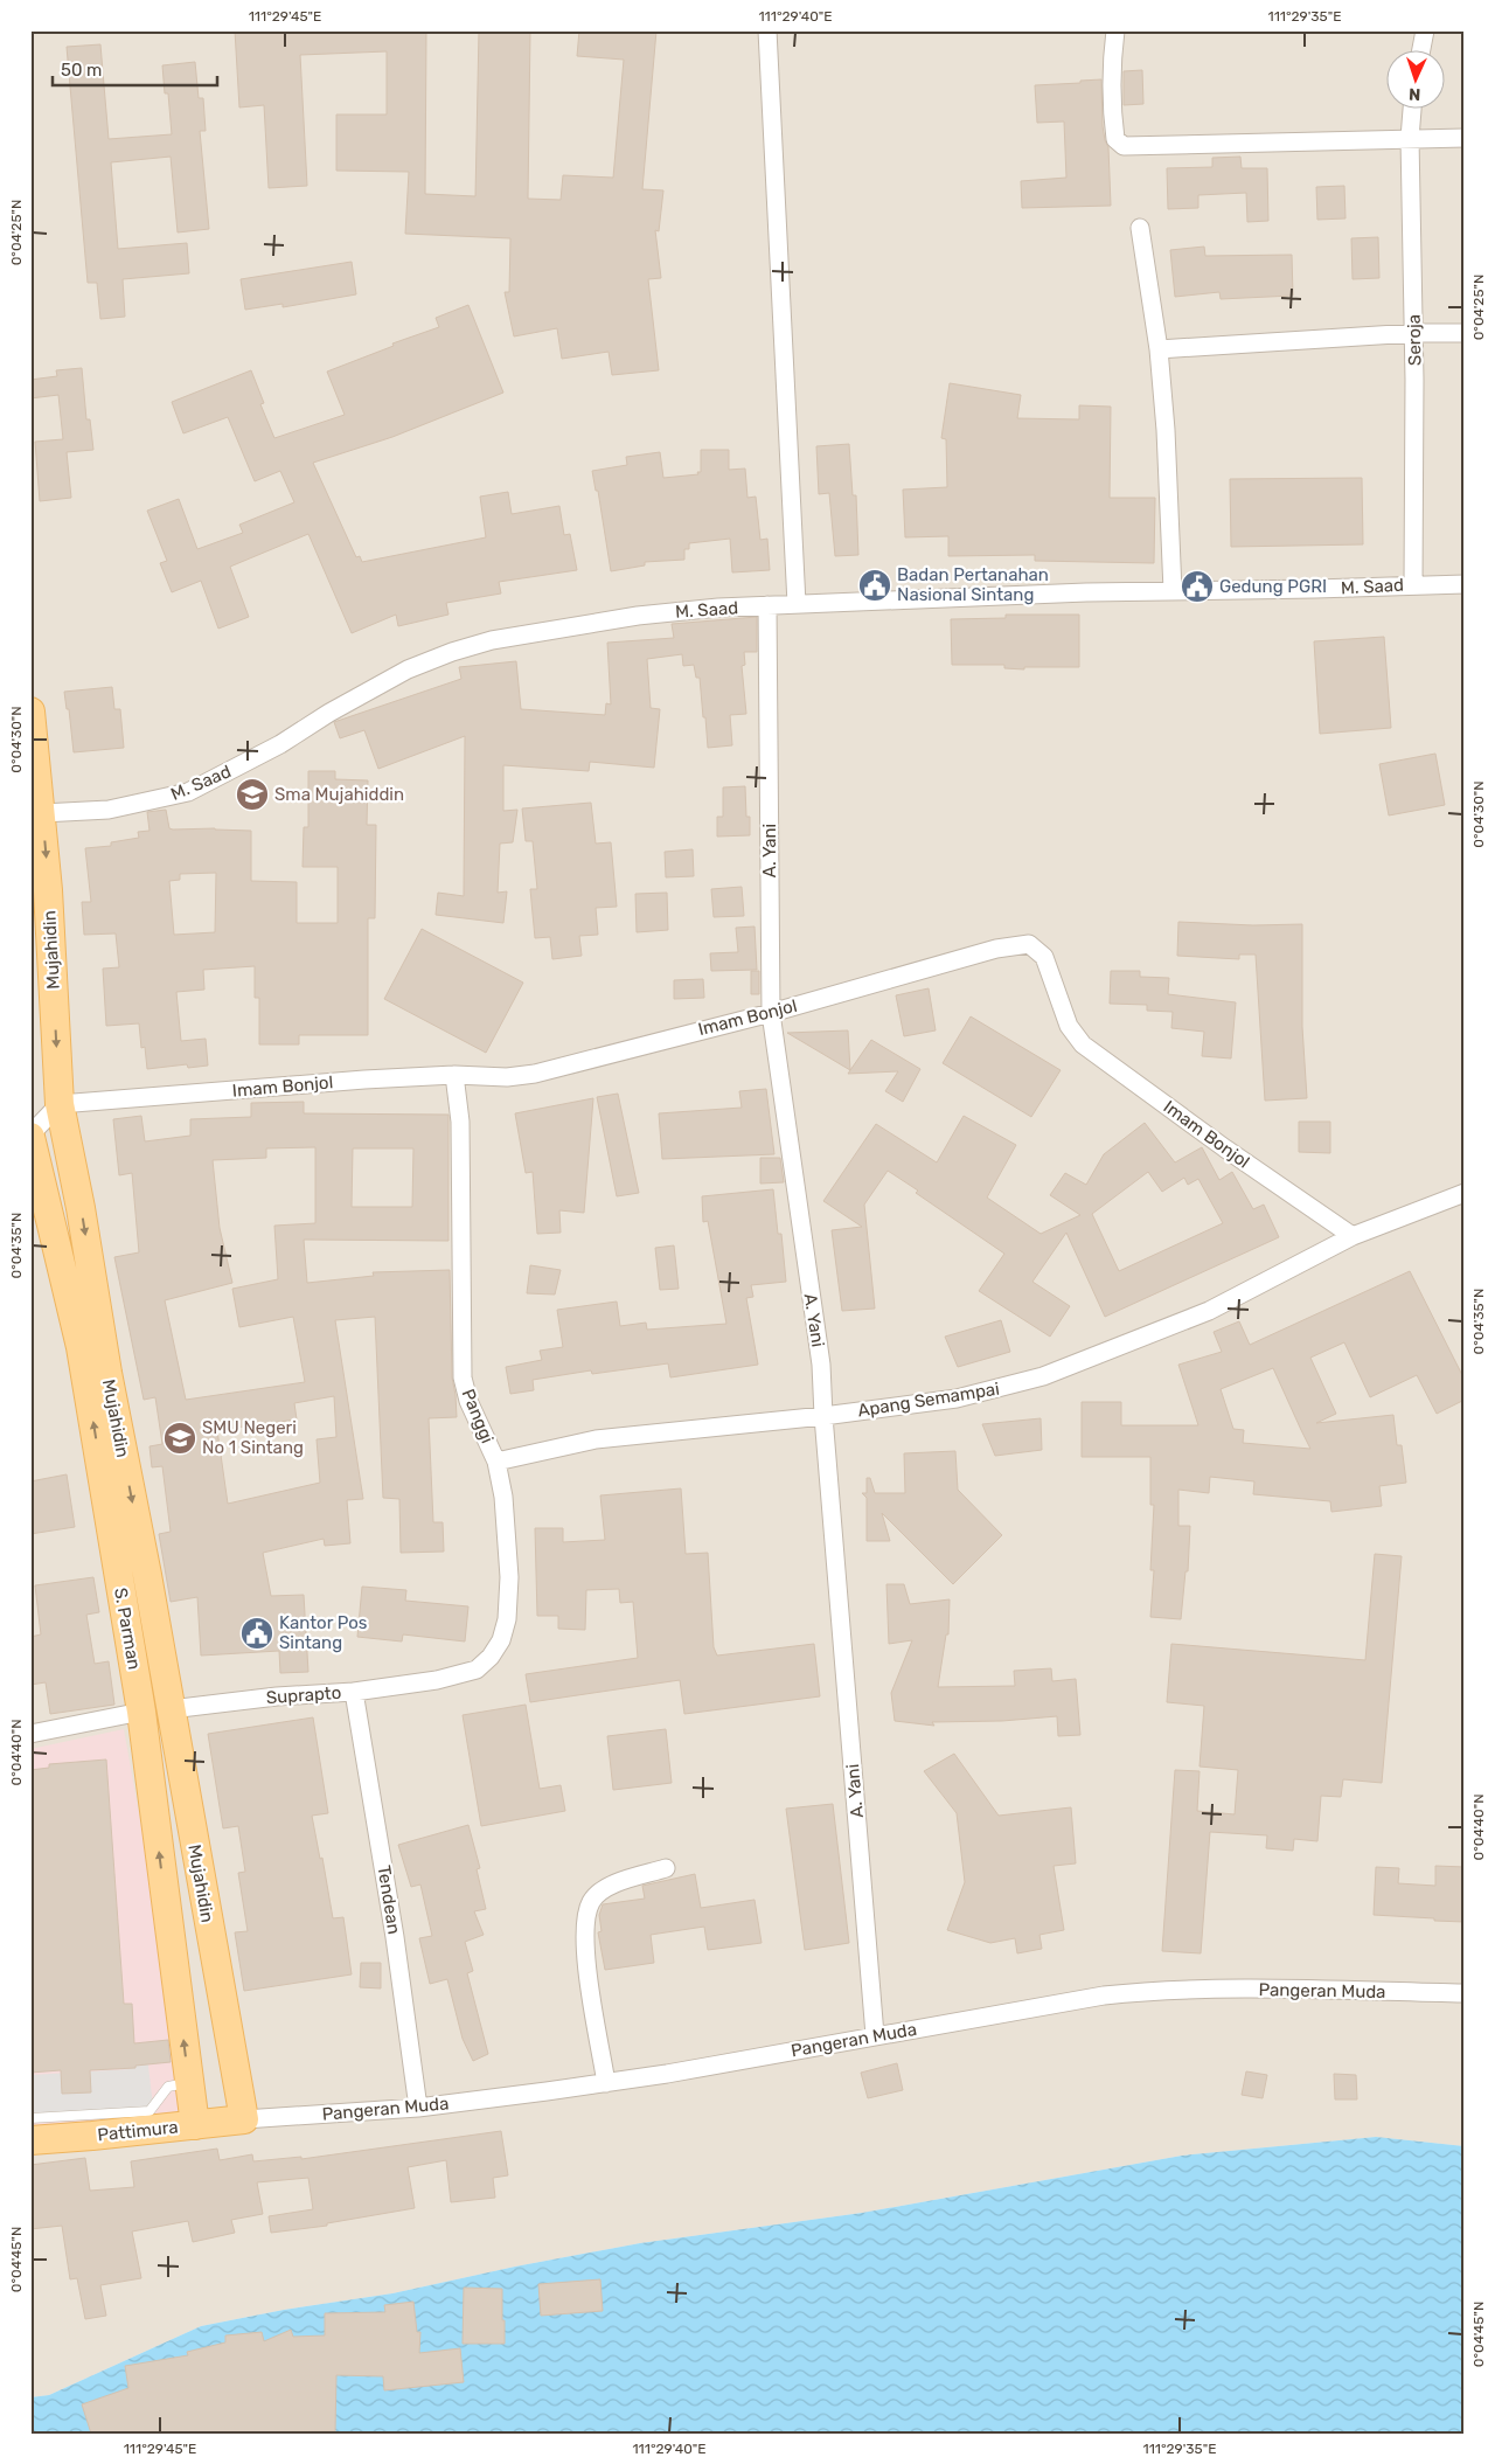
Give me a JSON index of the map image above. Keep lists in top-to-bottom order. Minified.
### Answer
{"streets":{"main road":["Mujahidin","S. Parman","Pattimura"],"street":["Seroja","M. Saad","A. Yani","Imam Bonjol","Apang Semampai","Panggi","Suprapto","Tendean","Pangeran Muda"]},"crossings":[["Seroja","M. Saad"],["M. Saad","A. Yani"],["M. Saad","Mujahidin"],["A. Yani","Imam Bonjol"],["A. Yani","Apang Semampai"],["A. Yani","Pangeran Muda"],["Mujahidin","Imam Bonjol"],["Mujahidin","Suprapto"],["Mujahidin","Pangeran Muda"],["Mujahidin","Pattimura"],["Imam Bonjol","Apang Semampai"],["Imam Bonjol","Panggi"],["Apang Semampai","Panggi"],["Panggi","Suprapto"],["S. Parman","Pattimura"],["Suprapto","Tendean"],["Tendean","Pangeran Muda"],["Pangeran Muda","Pattimura"]],"one_way":["Mujahidin","S. Parman"],"places":{"public building":["Badan Pertanahan Nasional Sintang","Gedung PGRI","Kantor Pos Sintang"],"school or university":["Sma Mujahiddin","SMU Negeri No 1 Sintang"]},"scale_bar":"50 m","north":"bottom","coordinates":["111°29'45\"E","111°29'40\"E","111°29'35\"E","0°04'25\"N","0°04'30\"N","0°04'35\"N","0°04'40\"N","0°04'45\"N"]}
